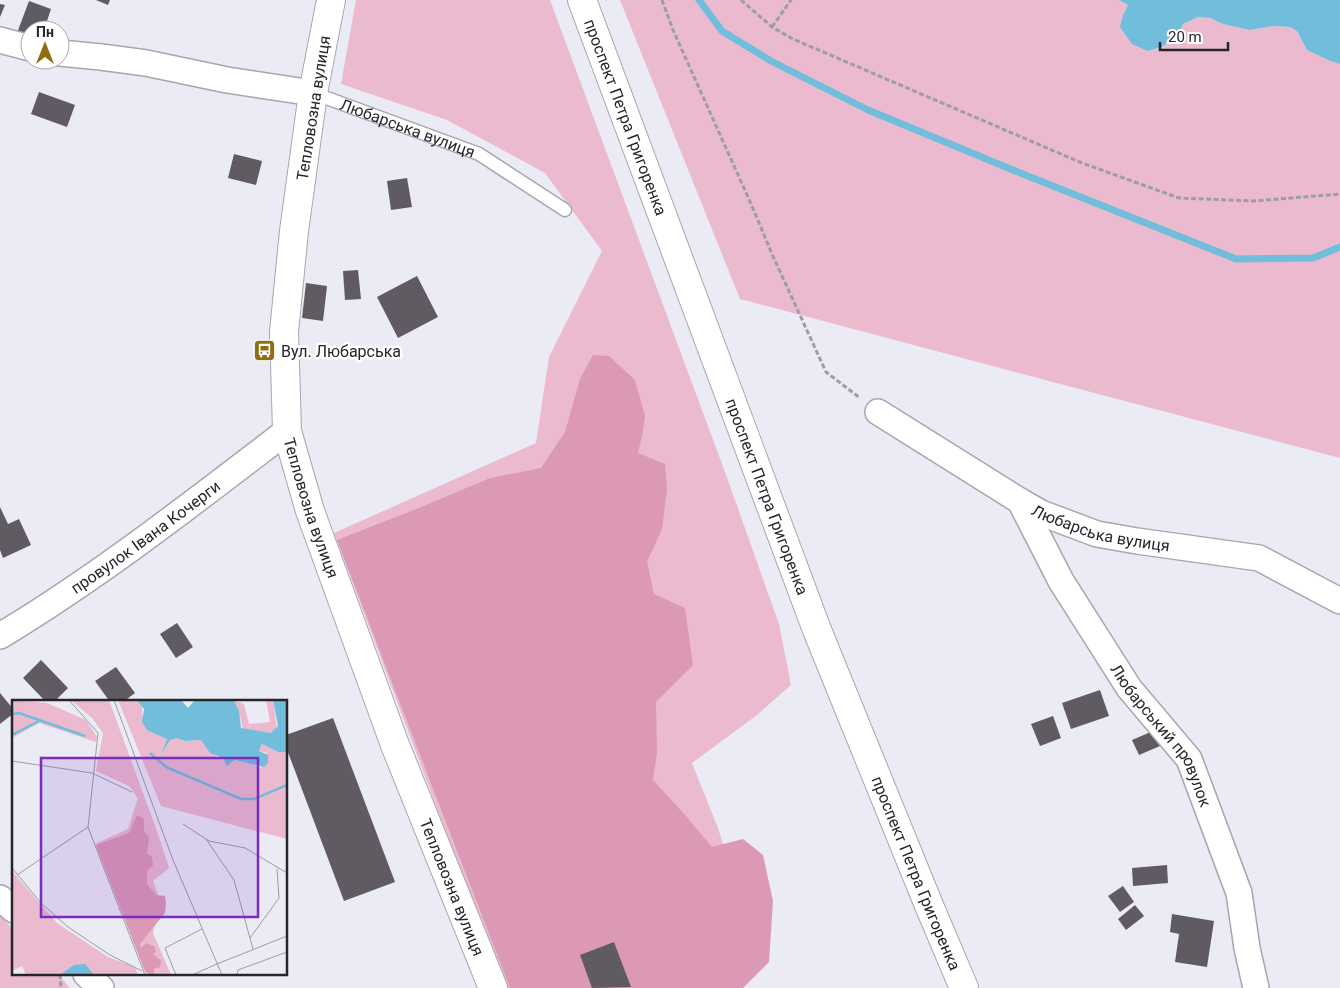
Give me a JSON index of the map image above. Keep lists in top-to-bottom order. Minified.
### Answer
{"streets":{"main road":["Тепловозна вулиця","проспект Петра Григоренка"],"street":["Любарська вулиця","провулок Івана Кочерги","Любарський провулок"]},"crossings":[["Тепловозна вулиця","Любарська вулиця"],["Тепловозна вулиця","провулок Івана Кочерги"],["Любарська вулиця","Любарський провулок"]],"places":{"bus stop":["Вул. Любарська"]},"scale_bar":"20 m","north":"top"}
